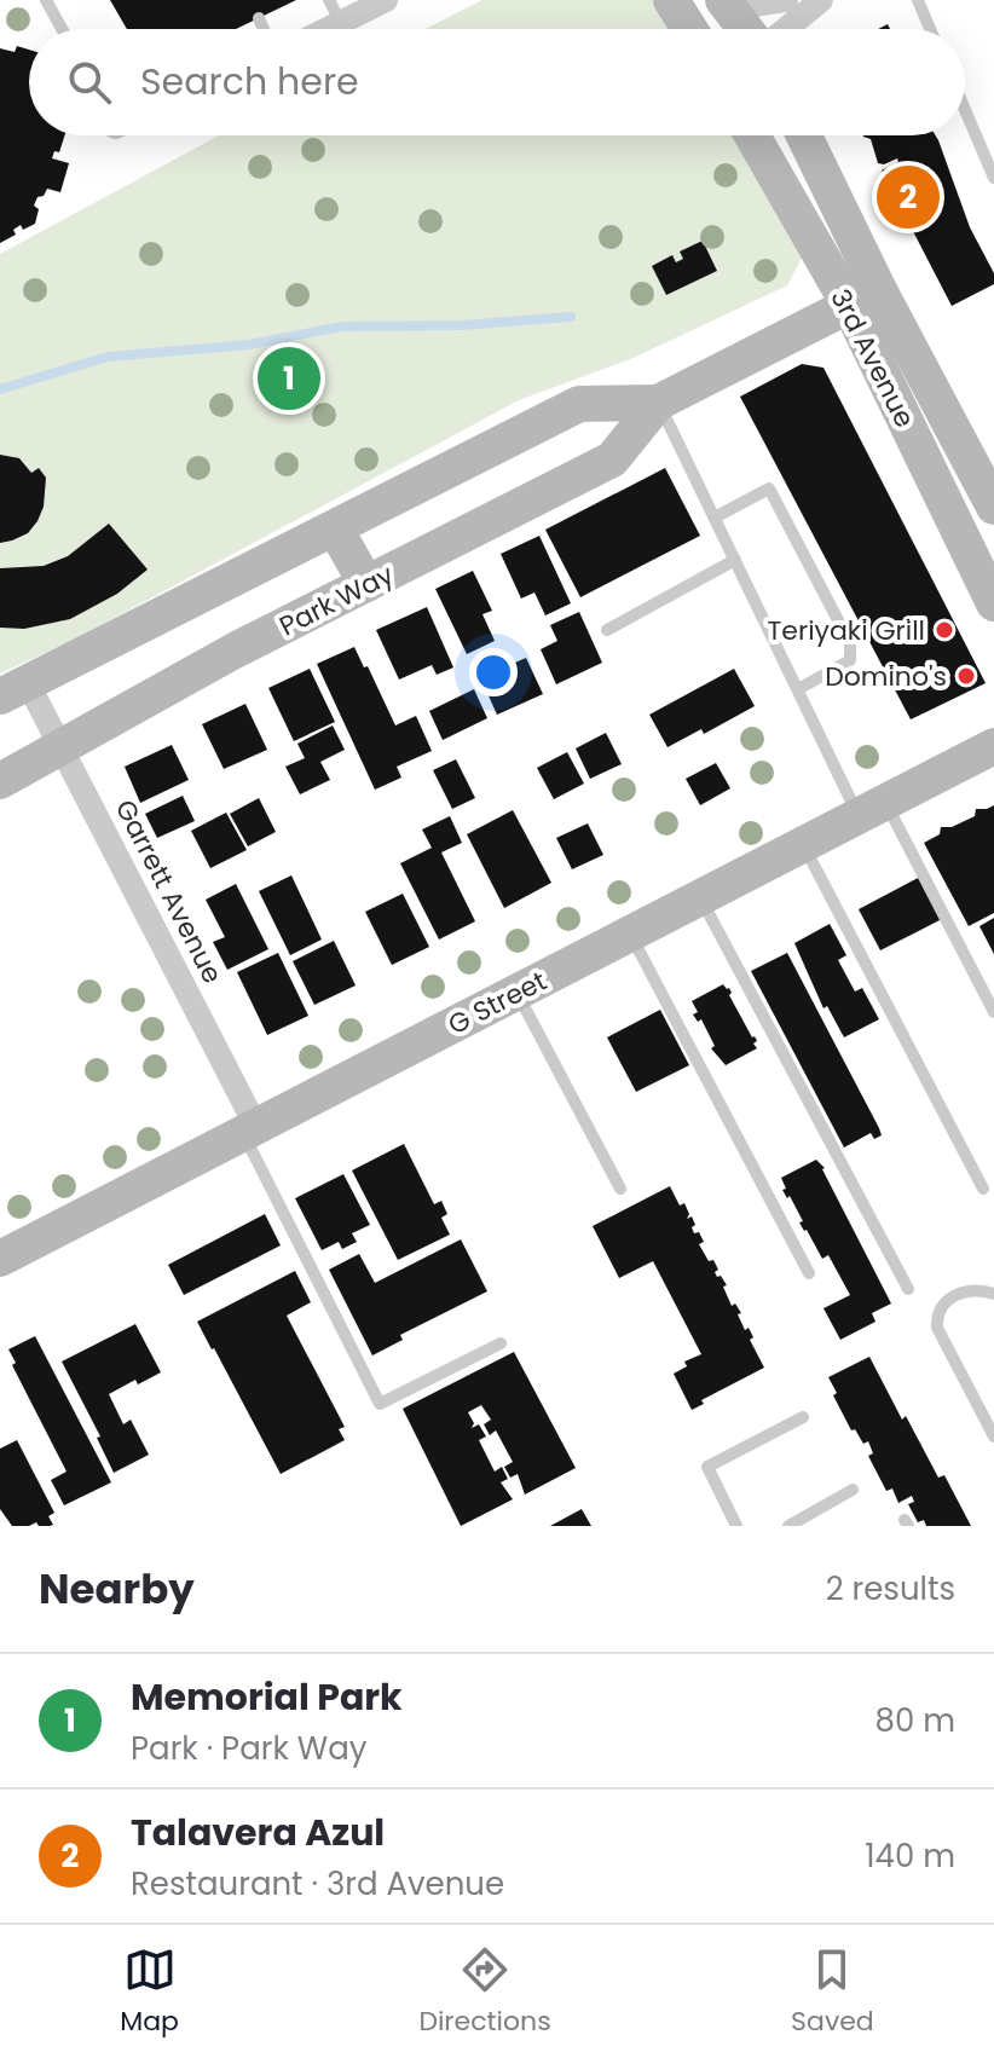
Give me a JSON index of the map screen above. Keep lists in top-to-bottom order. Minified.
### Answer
{"streets":{"street":["3rd Avenue","Park Way","Garrett Avenue","G Street"]},"crossings":[["3rd Avenue","Park Way"],["Park Way","Garrett Avenue"],["Garrett Avenue","G Street"]],"places":["Teriyaki Grill","Domino's"],"page":{"search":"Search here","pins":["2","1"],"heading":["Nearby","2 results"],"list":[{"mark":"1","name":"Memorial Park","note":"Park · Park Way","value":"80 m"},{"mark":"2","name":"Talavera Azul","note":"Restaurant · 3rd Avenue","value":"140 m"}],"nav":["Map","Directions","Saved"]}}
